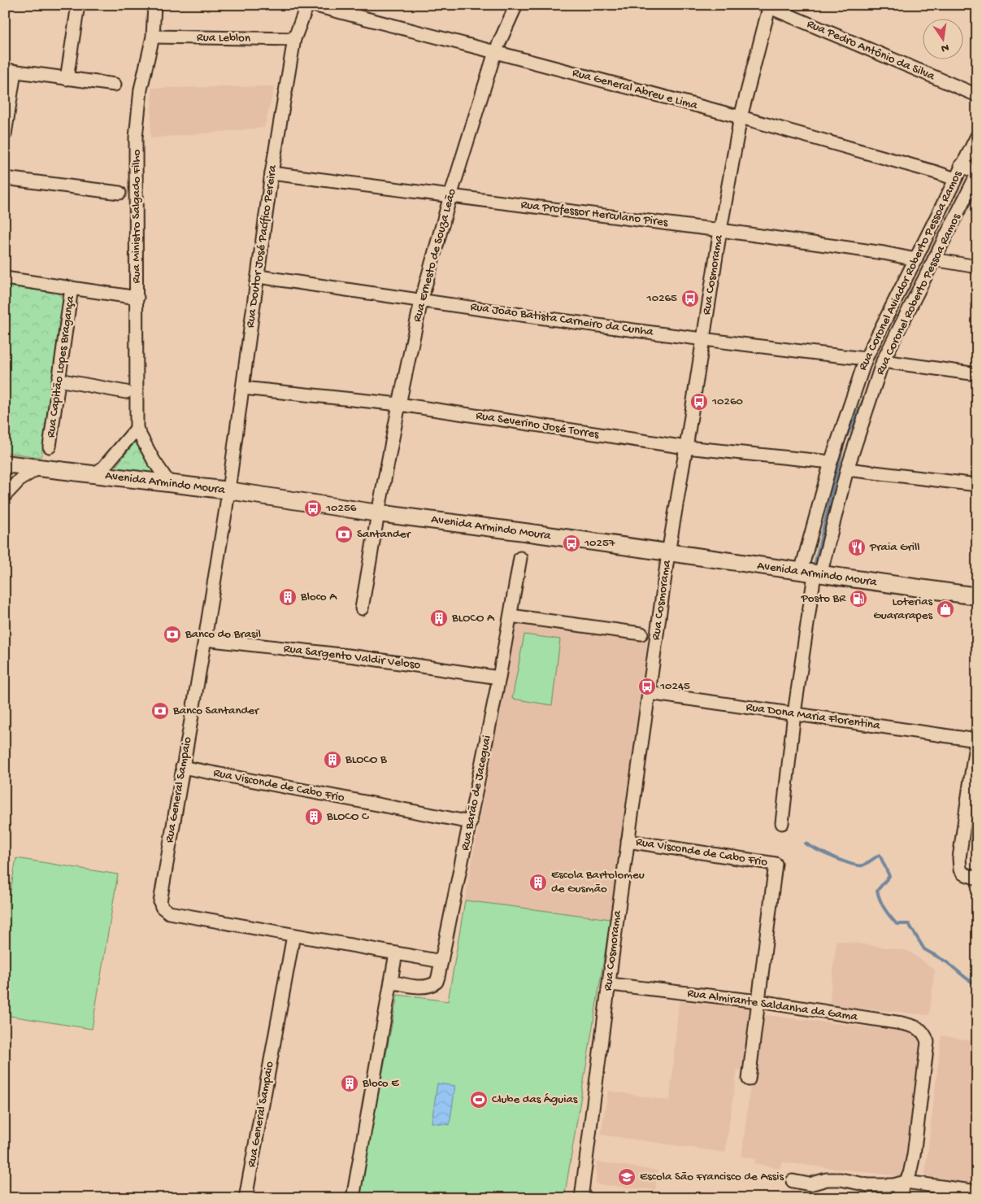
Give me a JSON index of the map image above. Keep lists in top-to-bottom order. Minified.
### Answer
{"streets":{"main road":["Avenida Armindo Moura"],"street":["Rua Leblon","Rua Pedro Antônio da Silva","Rua General Abreu e Lima","Rua Professor Herculano Pires","Rua Ministro Salgado Filho","Rua Doutor José Pacífico Pereira","Rua Ernesto de Souza Leão","Rua Coronel Aviador Roberto Pessoa Ramos","Rua Cosmorama","Rua Coronel Roberto Pessoa Ramos","Rua João Batista Carneiro da Cunha","Rua Capitão Lopes Bragança","Rua Severino José Torres","Rua Sargento Valdir Veloso","Rua Dona Maria Florentina","Rua Visconde de Cabo Frio","Rua General Sampaio","Rua Barão de Jaceguai","Rua Almirante Saldanha da Gama"]},"crossings":[["Rua Leblon","Rua Ministro Salgado Filho"],["Rua Leblon","Rua Doutor José Pacífico Pereira"],["Rua Pedro Antônio da Silva","Rua Cosmorama"],["Rua General Abreu e Lima","Rua Ernesto de Souza Leão"],["Rua General Abreu e Lima","Rua Coronel Aviador Roberto Pessoa Ramos"],["Rua General Abreu e Lima","Rua Cosmorama"],["Rua Professor Herculano Pires","Rua Doutor José Pacífico Pereira"],["Rua Professor Herculano Pires","Rua Ernesto de Souza Leão"],["Rua Professor Herculano Pires","Rua Coronel Aviador Roberto Pessoa Ramos"],["Rua Professor Herculano Pires","Rua Cosmorama"],["Rua Ministro Salgado Filho","Avenida Armindo Moura"],["Rua Doutor José Pacífico Pereira","Rua João Batista Carneiro da Cunha"],["Rua Doutor José Pacífico Pereira","Rua Severino José Torres"],["Rua Doutor José Pacífico Pereira","Avenida Armindo Moura"],["Rua Doutor José Pacífico Pereira","Rua General Sampaio"],["Rua Ernesto de Souza Leão","Rua João Batista Carneiro da Cunha"],["Rua Ernesto de Souza Leão","Rua Severino José Torres"],["Rua Ernesto de Souza Leão","Avenida Armindo Moura"],["Rua Coronel Aviador Roberto Pessoa Ramos","Rua Coronel Roberto Pessoa Ramos"],["Rua Coronel Aviador Roberto Pessoa Ramos","Rua João Batista Carneiro da Cunha"],["Rua Coronel Aviador Roberto Pessoa Ramos","Rua Severino José Torres"],["Rua Coronel Aviador Roberto Pessoa Ramos","Avenida Armindo Moura"],["Rua Coronel Aviador Roberto Pessoa Ramos","Rua Dona Maria Florentina"],["Rua Cosmorama","Rua João Batista Carneiro da Cunha"],["Rua Cosmorama","Rua Severino José Torres"],["Rua Cosmorama","Avenida Armindo Moura"],["Rua Cosmorama","Rua Dona Maria Florentina"],["Rua Cosmorama","Rua Visconde de Cabo Frio"],["Rua Cosmorama","Rua Almirante Saldanha da Gama"],["Rua Coronel Roberto Pessoa Ramos","Avenida Armindo Moura"],["Avenida Armindo Moura","Rua General Sampaio"],["Rua Sargento Valdir Veloso","Rua General Sampaio"],["Rua Sargento Valdir Veloso","Rua Barão de Jaceguai"],["Rua Visconde de Cabo Frio","Rua General Sampaio"],["Rua Visconde de Cabo Frio","Rua Barão de Jaceguai"],["Rua Visconde de Cabo Frio","Rua Almirante Saldanha da Gama"],["Rua General Sampaio","Rua Barão de Jaceguai"]],"places":{"bus stop":["10265","10260","10256","10257","10245"],"bank":["Santander","Banco do Brasil","Banco Santander"],"restaurant":["Praia Grill"],"building":["Bloco A","BLOCO A","BLOCO B","BLOCO C","Escola Bartolomeu de Gusmão","Bloco E"],"fuel station":["Posto BR"],"shop":["Loterias Guararapes"],"sports":["Clube das Águias"],"school or university":["Escola São Francisco de Assis"]},"north":"bottom"}
